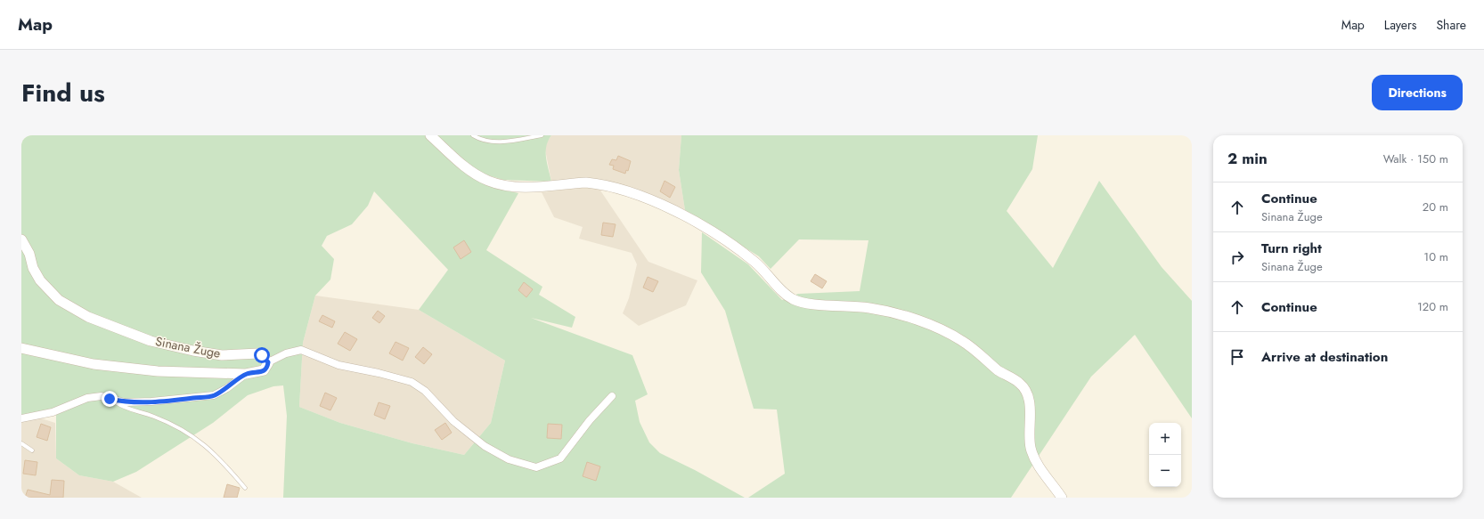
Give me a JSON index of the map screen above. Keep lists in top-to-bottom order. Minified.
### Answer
{"streets":{"main road":["Sinana Žuge"]},"page":{"header":"Map","nav":["Map","Layers","Share"],"title":"Find us","buttons":"Directions","heading":["2 min","Walk · 150 m"],"list":[["Continue","Sinana Žuge","20 m"],["Turn right","Sinana Žuge","10 m"],["Continue","120 m"],"Arrive at destination"],"map_buttons":["+","−"]}}
